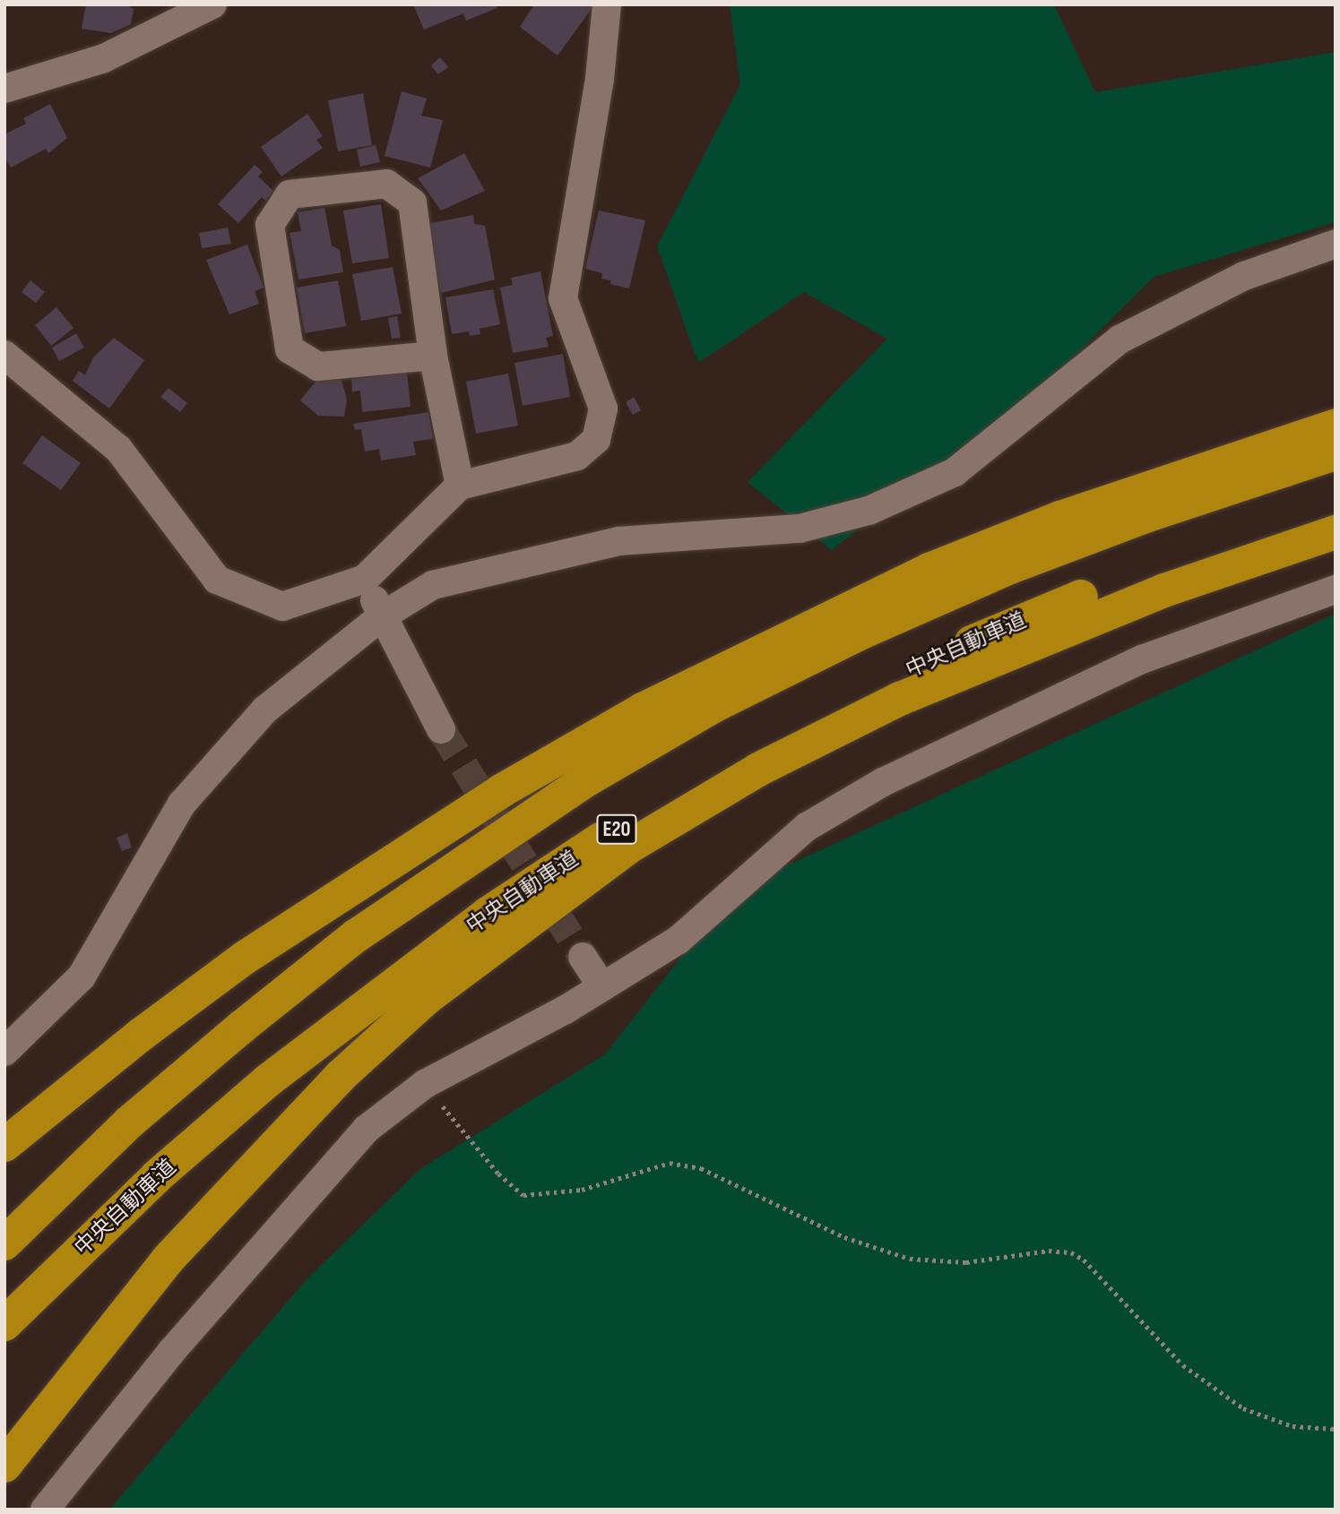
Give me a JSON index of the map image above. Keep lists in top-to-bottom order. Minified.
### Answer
{"streets":{"highway":["中央自動車道","E20"]}}
